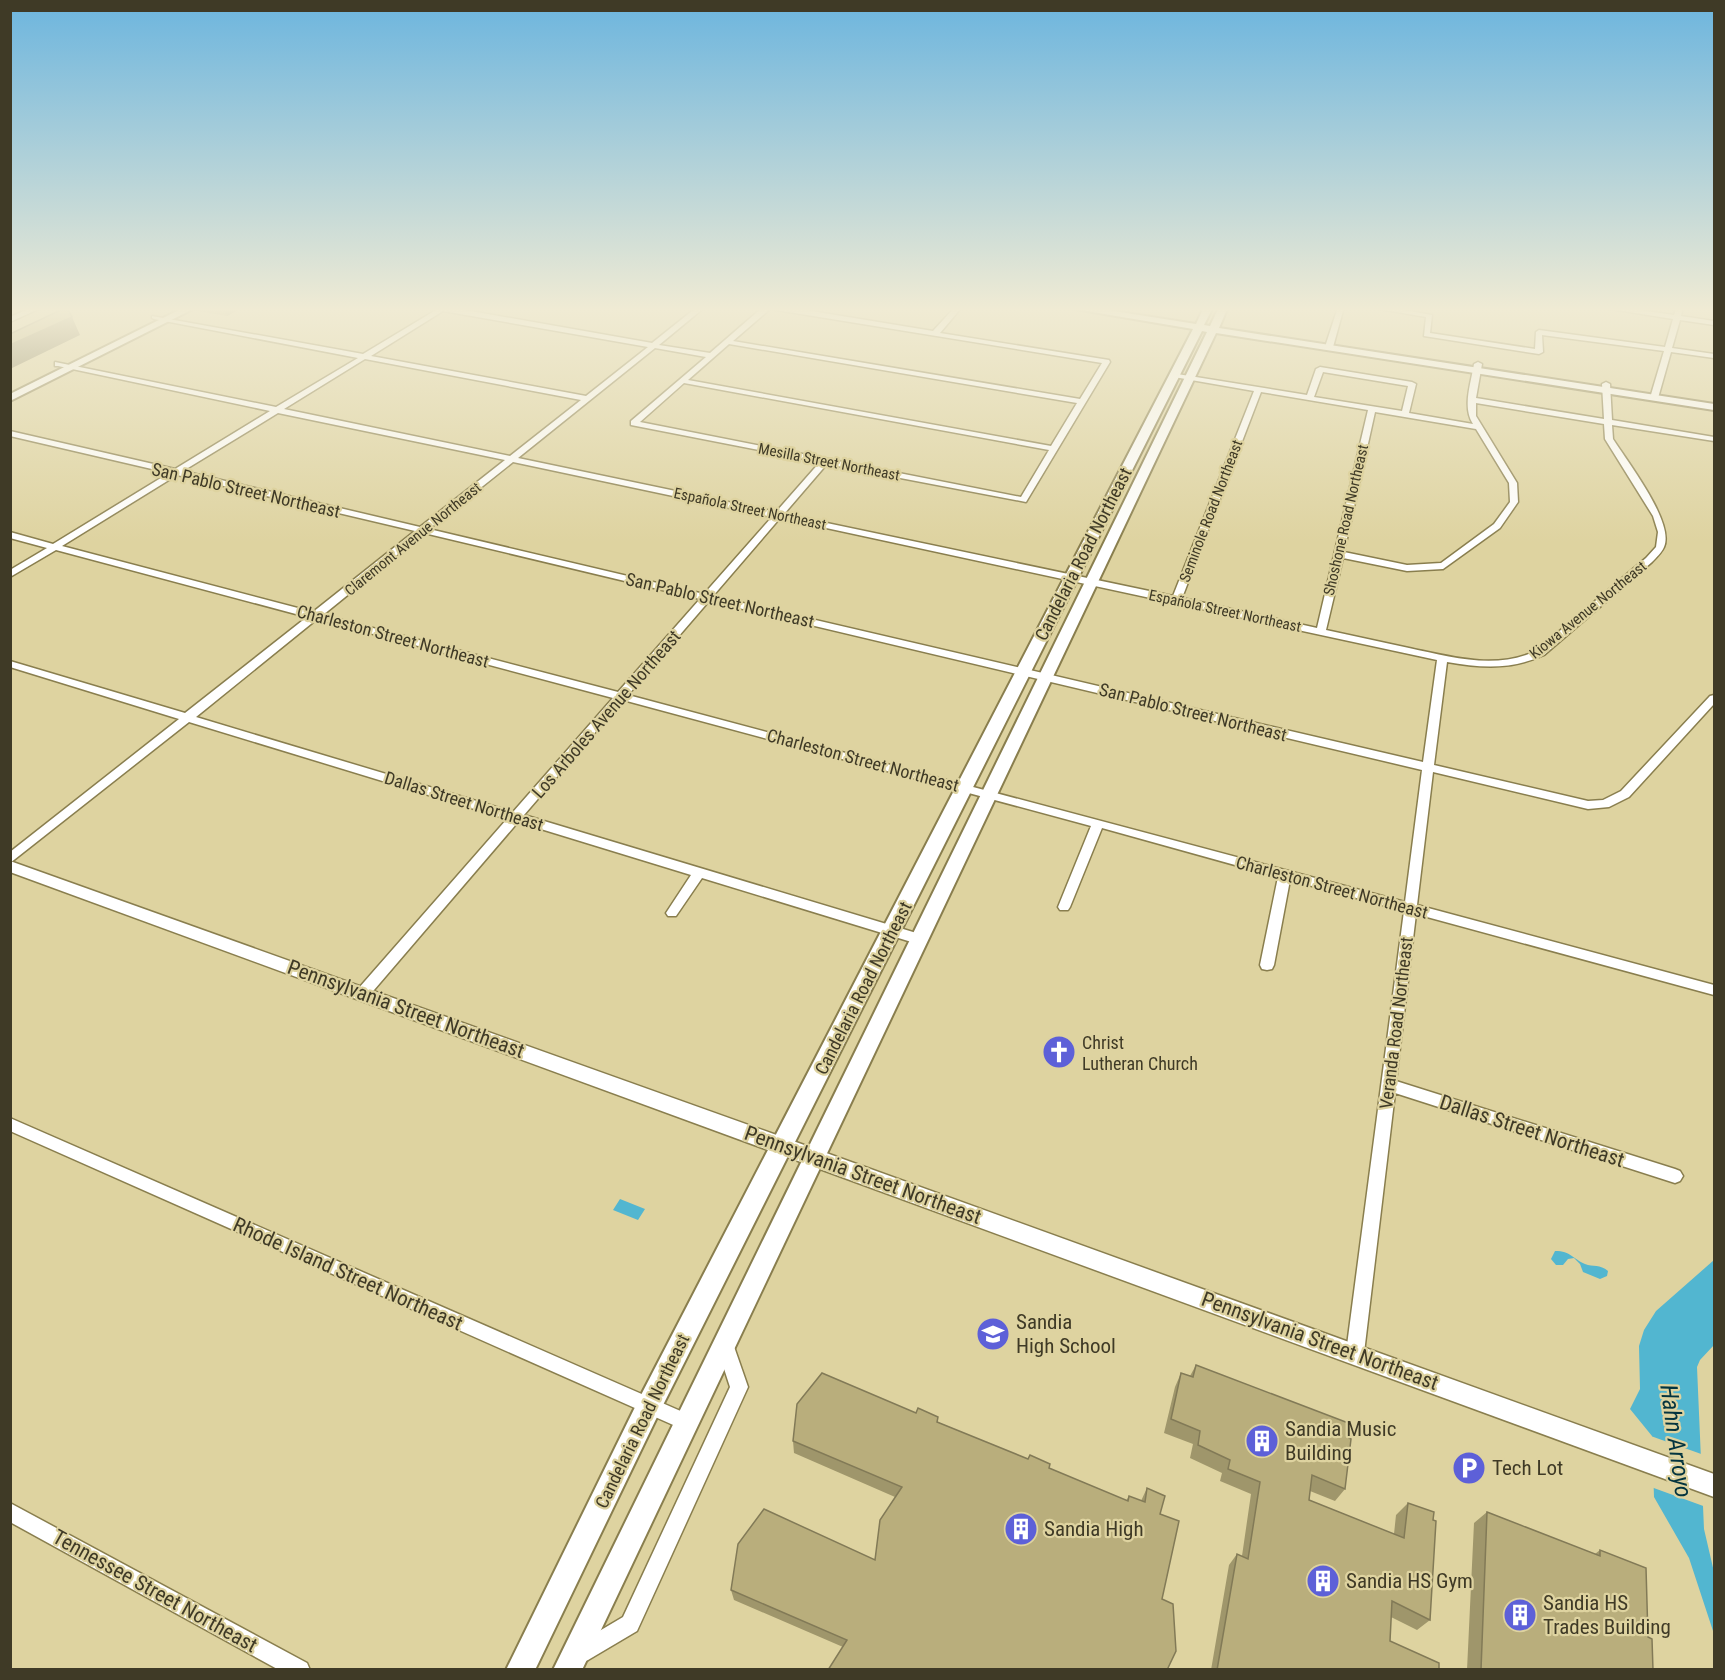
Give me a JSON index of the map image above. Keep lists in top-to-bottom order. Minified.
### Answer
{"streets":{"main road":["Candelaria Road Northeast"],"street":["Mesilla Street Northeast","San Pablo Street Northeast","Española Street Northeast","Seminole Road Northeast","Shoshone Road Northeast","Claremont Avenue Northeast","Kiowa Avenue Northeast","Charleston Street Northeast","Los Arboles Avenue Northeast","Dallas Street Northeast","Pennsylvania Street Northeast","Veranda Road Northeast","Rhode Island Street Northeast","Tennessee Street Northeast"]},"crossings":[["Mesilla Street Northeast","Los Arboles Avenue Northeast"],["San Pablo Street Northeast","Claremont Avenue Northeast"],["San Pablo Street Northeast","Candelaria Road Northeast"],["San Pablo Street Northeast","Los Arboles Avenue Northeast"],["San Pablo Street Northeast","Veranda Road Northeast"],["Española Street Northeast","Seminole Road Northeast"],["Española Street Northeast","Shoshone Road Northeast"],["Española Street Northeast","Claremont Avenue Northeast"],["Española Street Northeast","Candelaria Road Northeast"],["Española Street Northeast","Kiowa Avenue Northeast"],["Española Street Northeast","Los Arboles Avenue Northeast"],["Española Street Northeast","Veranda Road Northeast"],["Claremont Avenue Northeast","Charleston Street Northeast"],["Claremont Avenue Northeast","Dallas Street Northeast"],["Candelaria Road Northeast","Charleston Street Northeast"],["Candelaria Road Northeast","Dallas Street Northeast"],["Candelaria Road Northeast","Pennsylvania Street Northeast"],["Candelaria Road Northeast","Rhode Island Street Northeast"],["Kiowa Avenue Northeast","Veranda Road Northeast"],["Charleston Street Northeast","Los Arboles Avenue Northeast"],["Charleston Street Northeast","Veranda Road Northeast"],["Los Arboles Avenue Northeast","Dallas Street Northeast"],["Los Arboles Avenue Northeast","Pennsylvania Street Northeast"],["Dallas Street Northeast","Veranda Road Northeast"],["Pennsylvania Street Northeast","Veranda Road Northeast"]],"water":["Hahn Arroyo"],"places":{"church":["Christ Lutheran Church"],"school or university":["Sandia High School"],"building":["Sandia Music Building","Sandia High","Sandia HS Gym","Sandia HS Trades Building"],"parking":["Tech Lot"]}}
